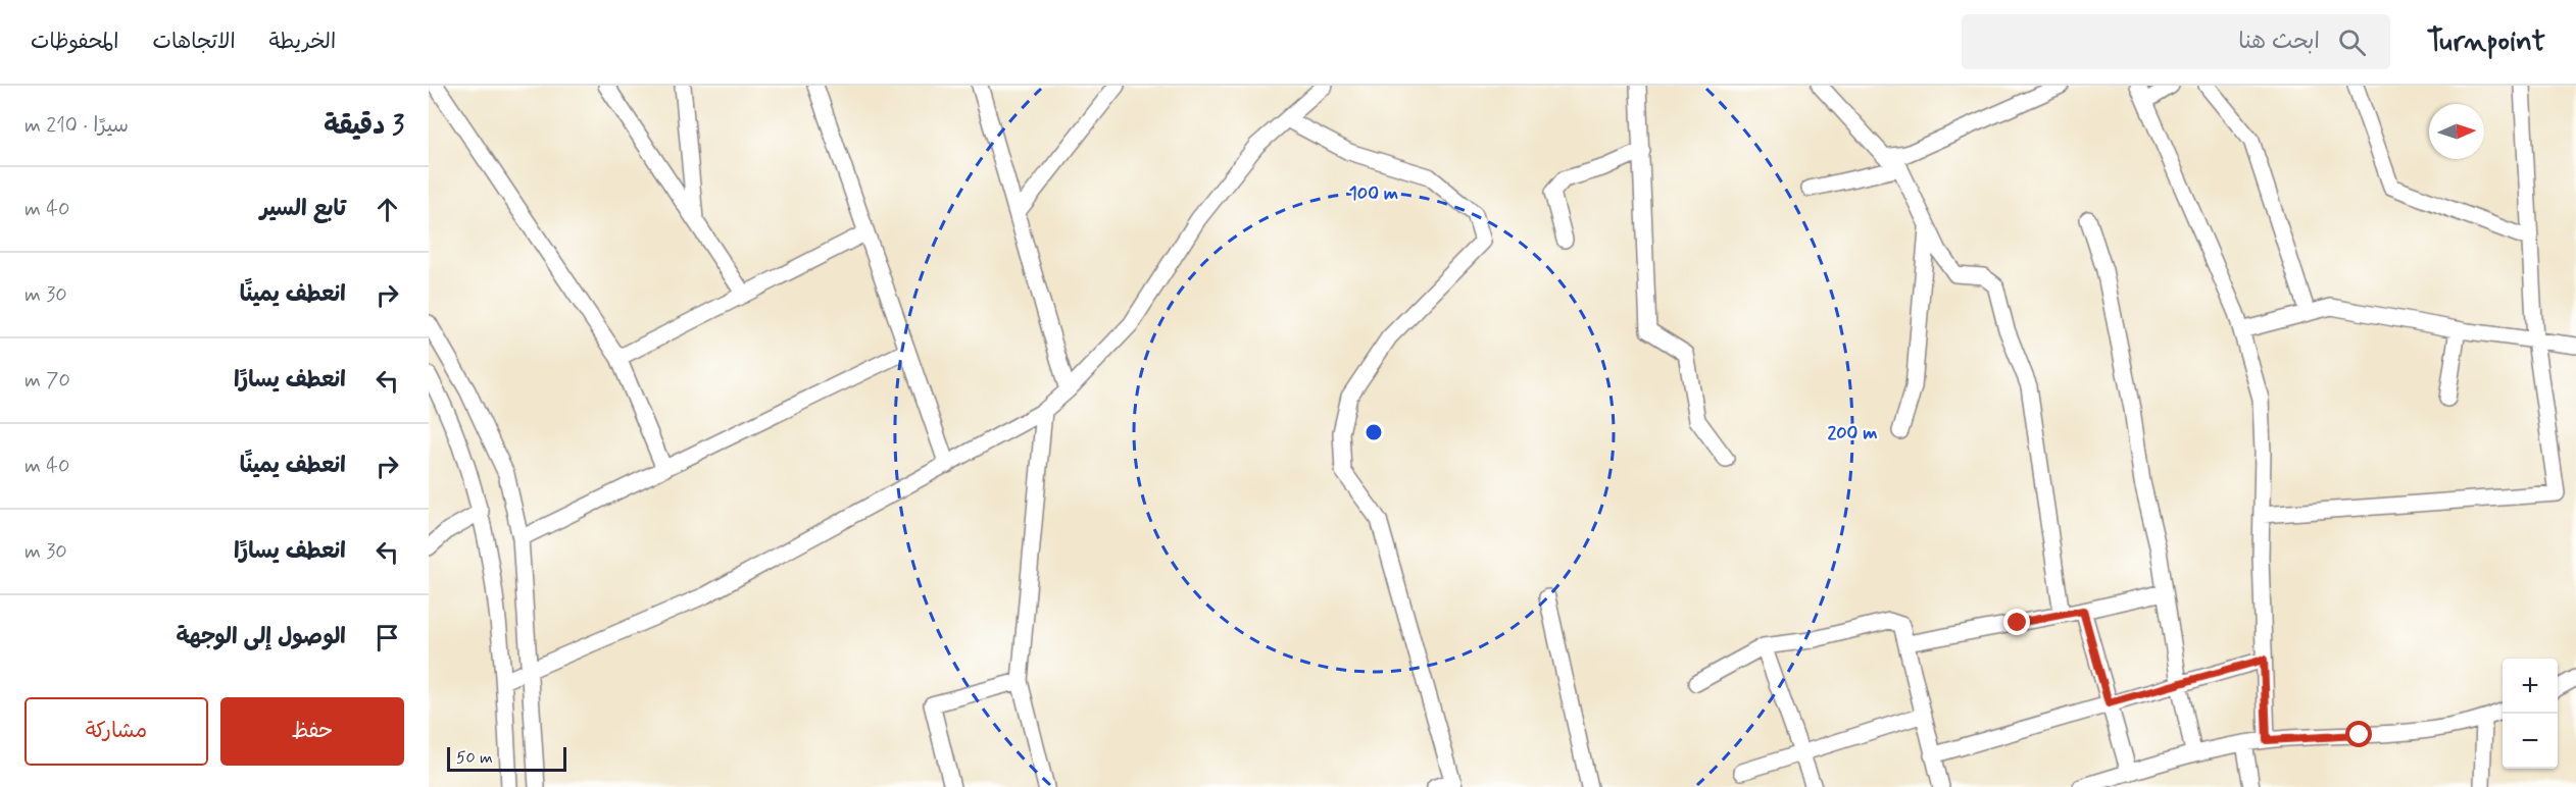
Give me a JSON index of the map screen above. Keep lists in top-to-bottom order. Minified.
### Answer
{"scale_bar":"50 m","north":"right","page":{"header":"Turnpoint","search":"ابحث هنا","nav":["الخريطة","الاتجاهات","المحفوظات"],"heading":["3 دقيقة","سيرًا · 210 m"],"list":[["تابع السير","40 m"],["انعطف يمينًا","30 m"],["انعطف يسارًا","70 m"],["انعطف يمينًا","40 m"],["انعطف يسارًا","30 m"],"الوصول إلى الوجهة"],"map_buttons":["+","−"],"buttons":["حفظ","مشاركة"],"scale":"50 m"},"rings":["100 m","200 m"]}
